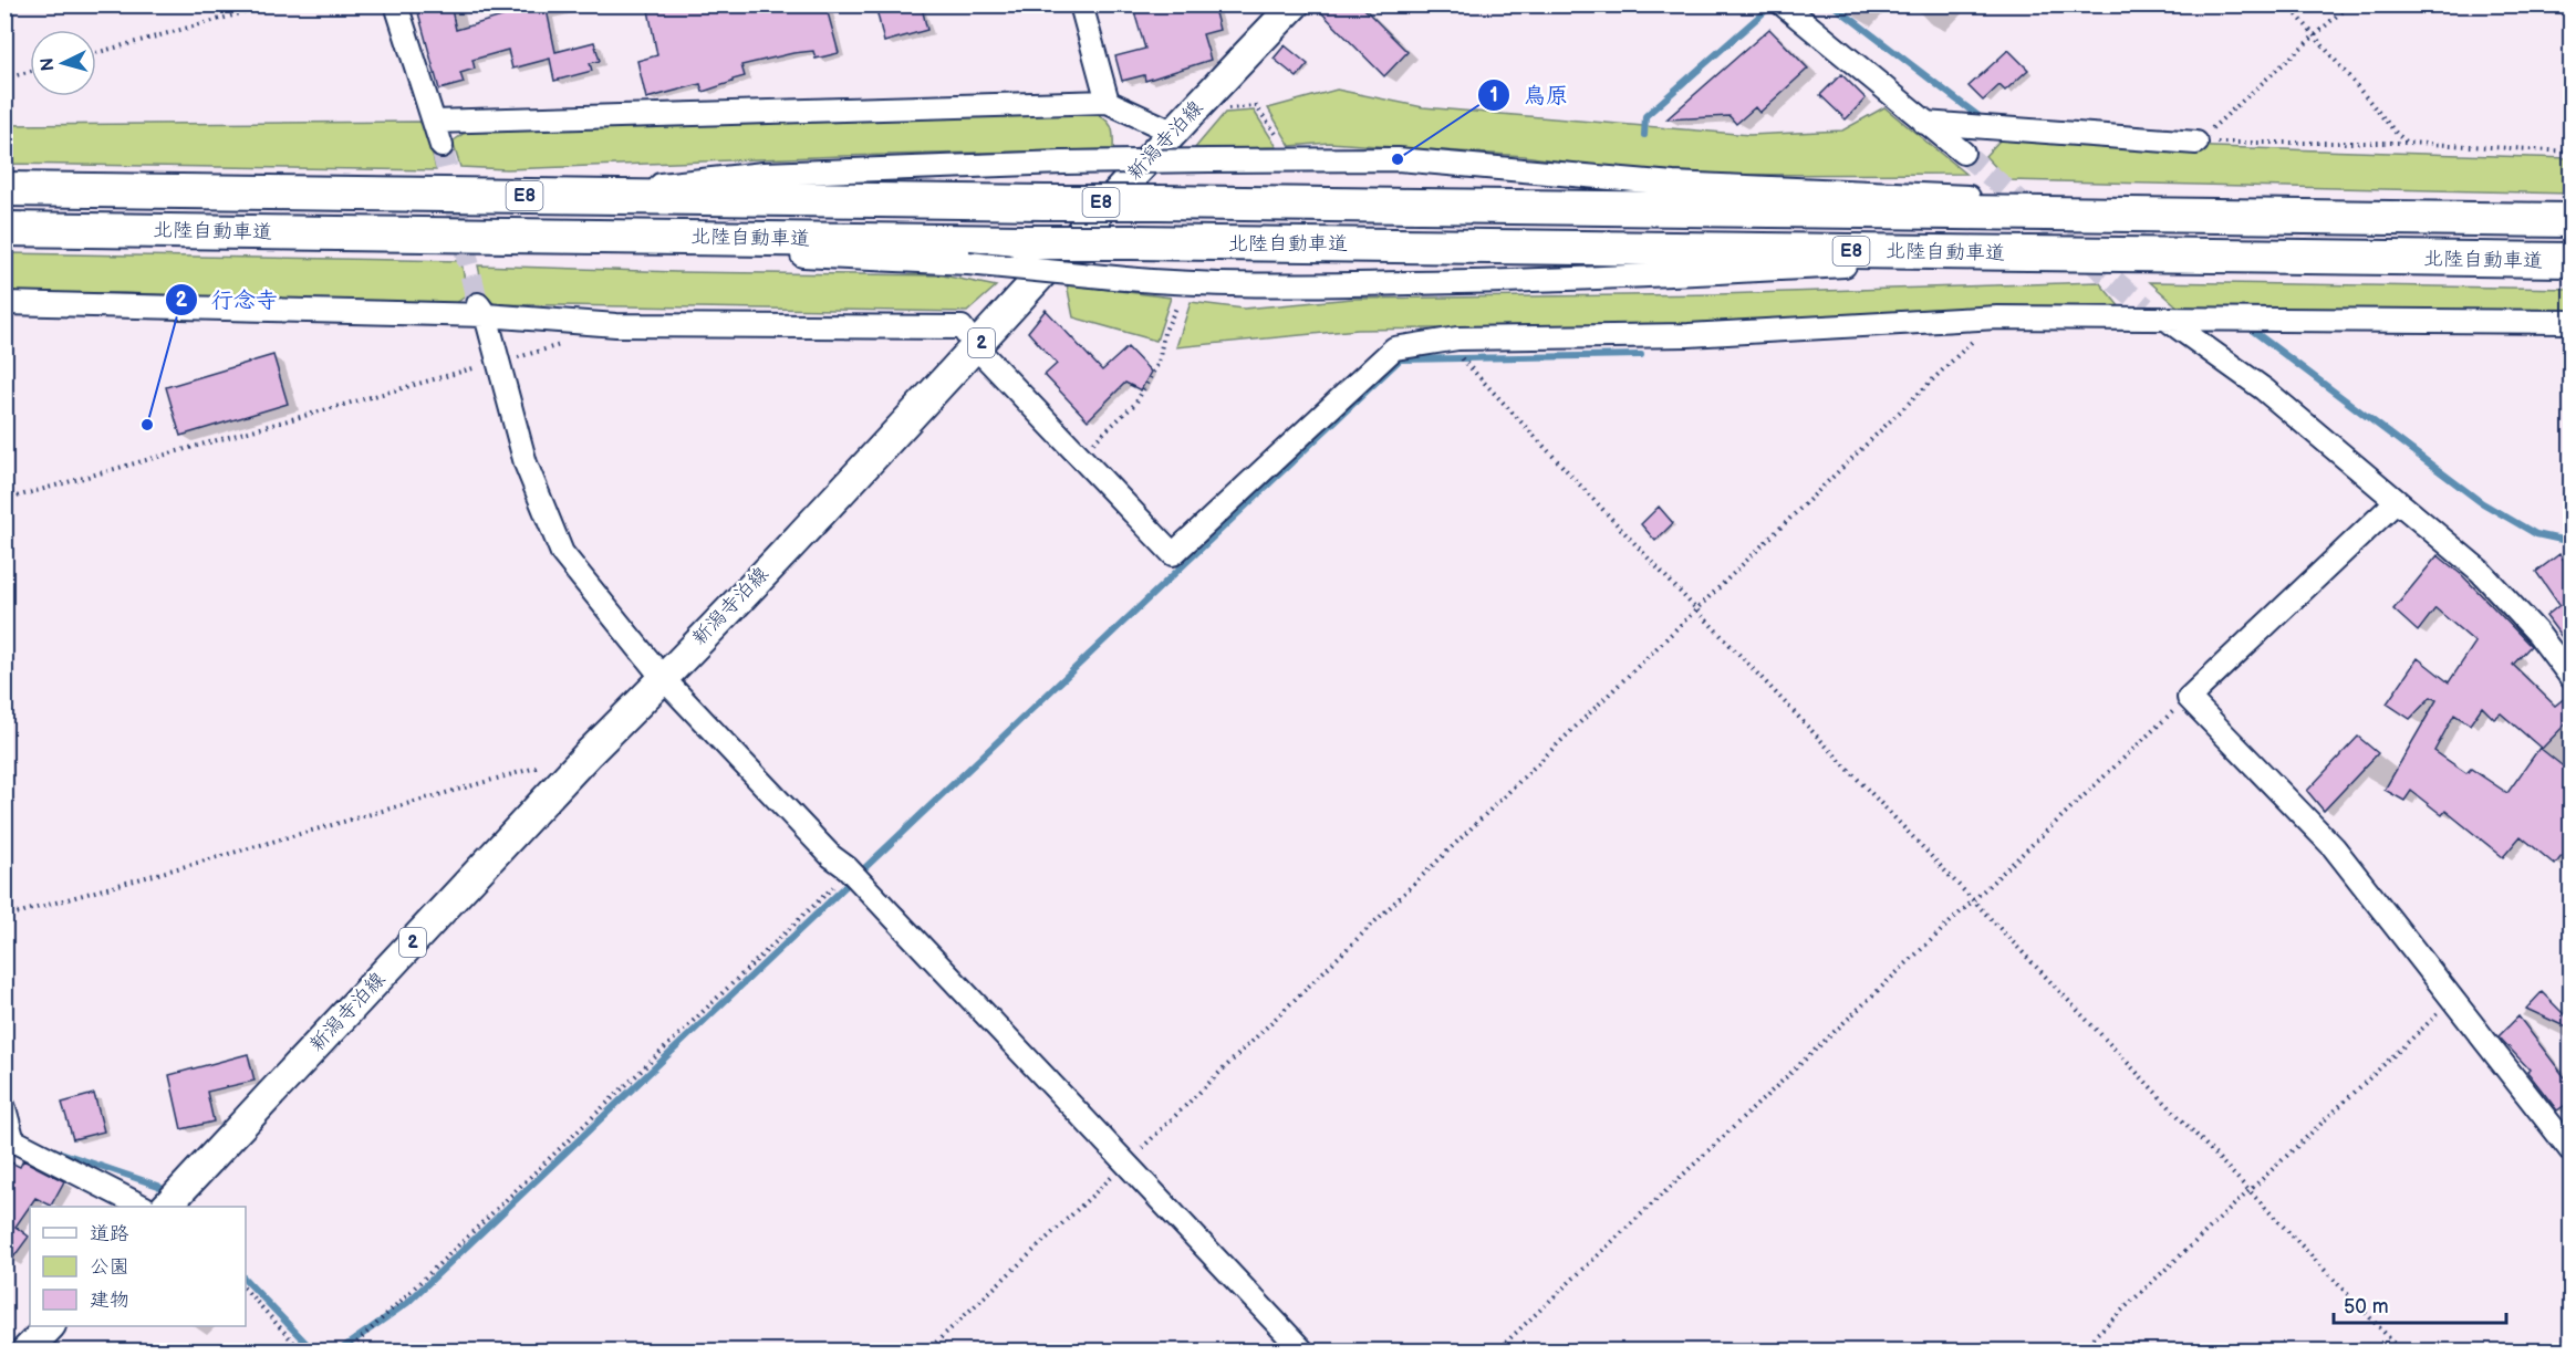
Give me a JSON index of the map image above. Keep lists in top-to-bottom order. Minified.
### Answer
{"streets":{"highway":["E8","北陸自動車道"],"main road":["新潟寺泊線","2"]},"places":["鳥原","行念寺"],"legend":["道路","公園","建物"],"scale_bar":"50 m","north":"left"}
